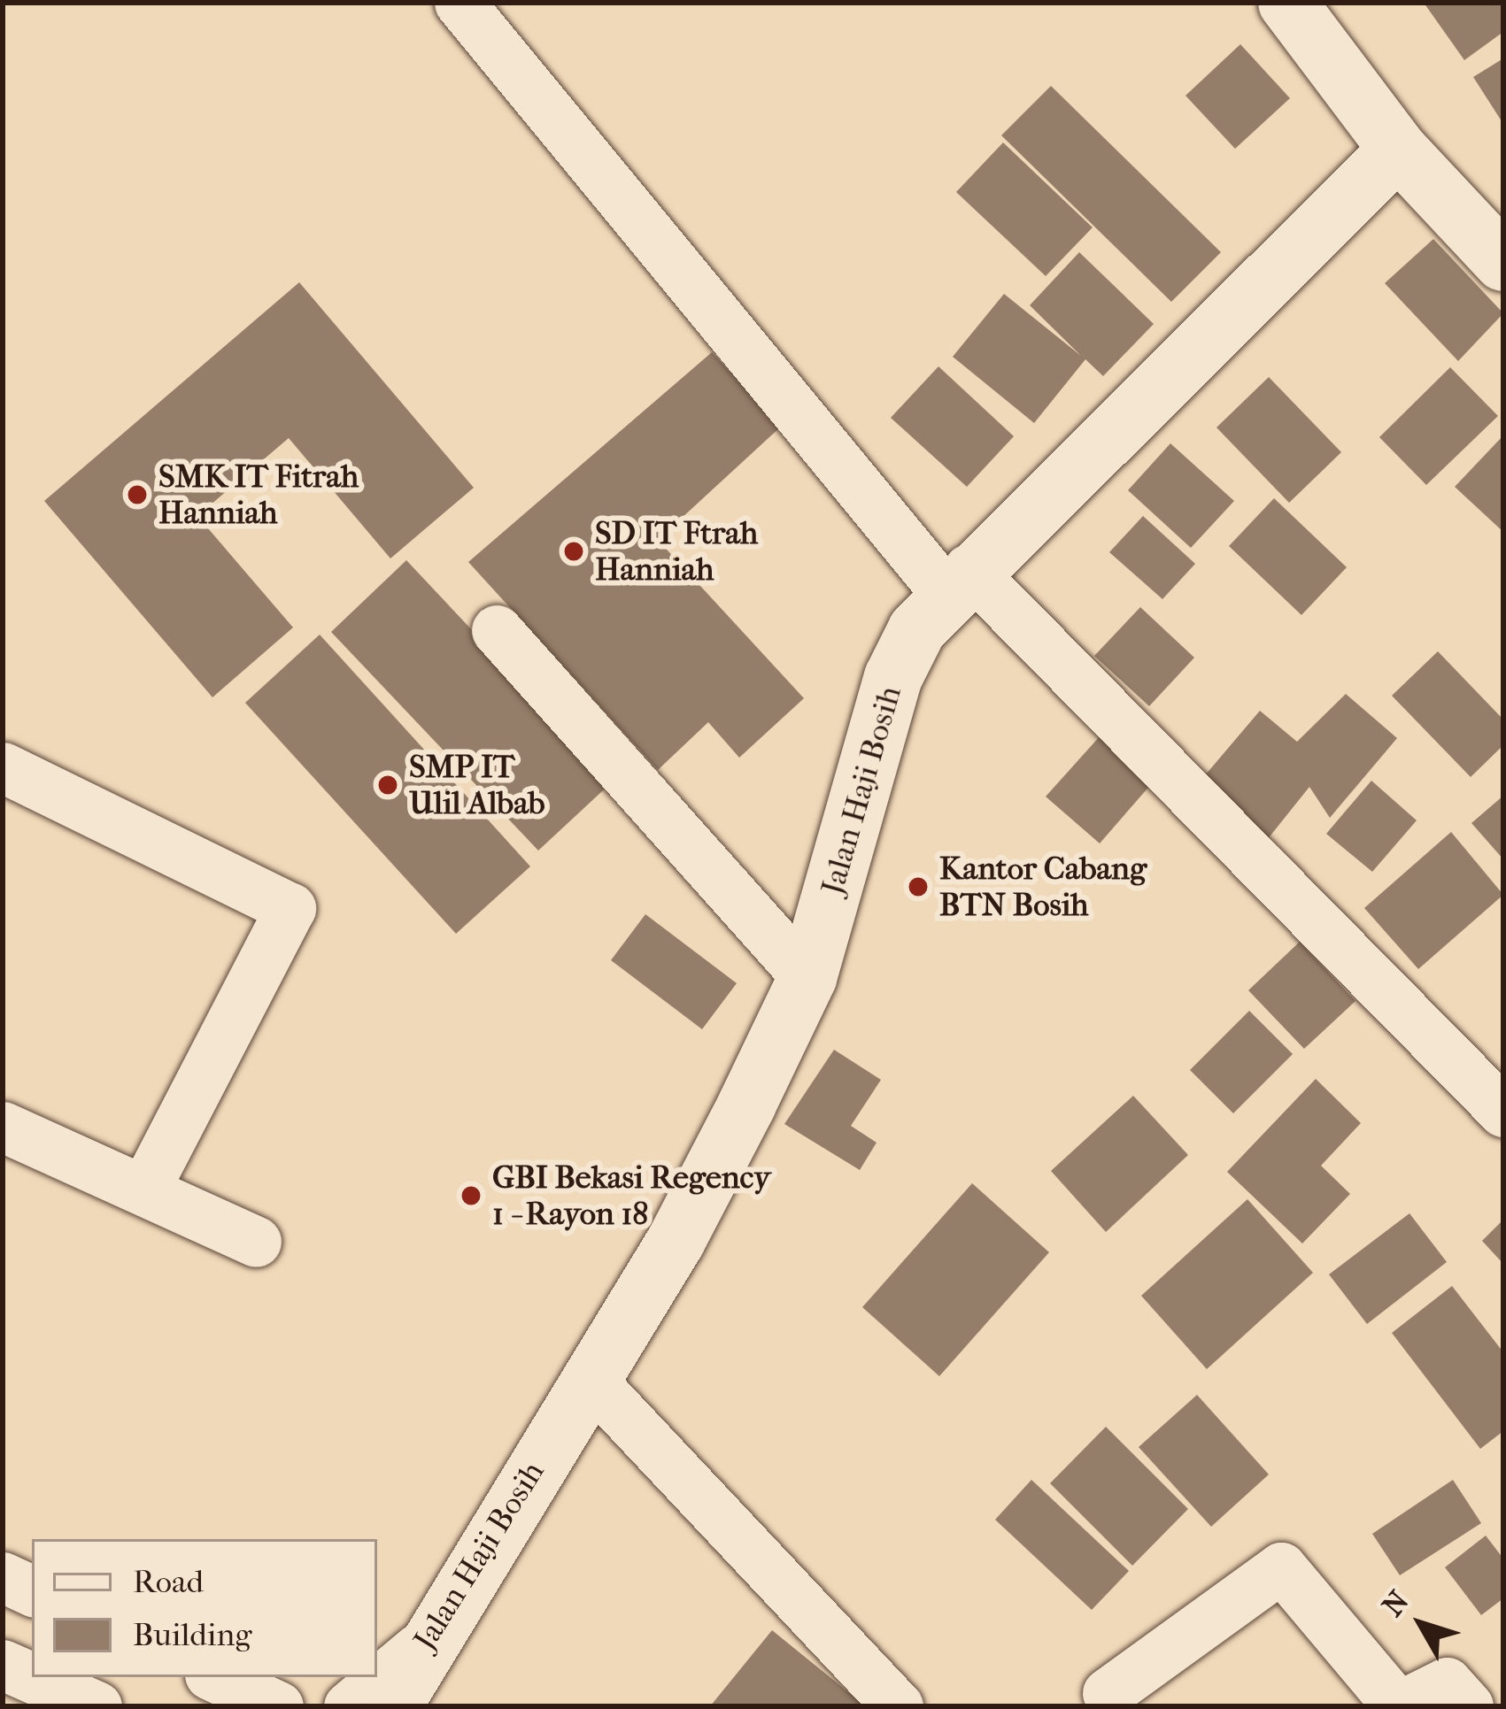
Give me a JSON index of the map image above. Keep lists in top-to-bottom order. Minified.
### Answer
{"streets":{"main road":["Jalan Haji Bosih"]},"places":["SMK IT Fitrah Hanniah","SD IT Ftrah Hanniah","SMP IT Ulil Albab","Kantor Cabang BTN Bosih","GBI Bekasi Regency 1 - Rayon 18"],"legend":["Road","Building"],"north":"top left"}
